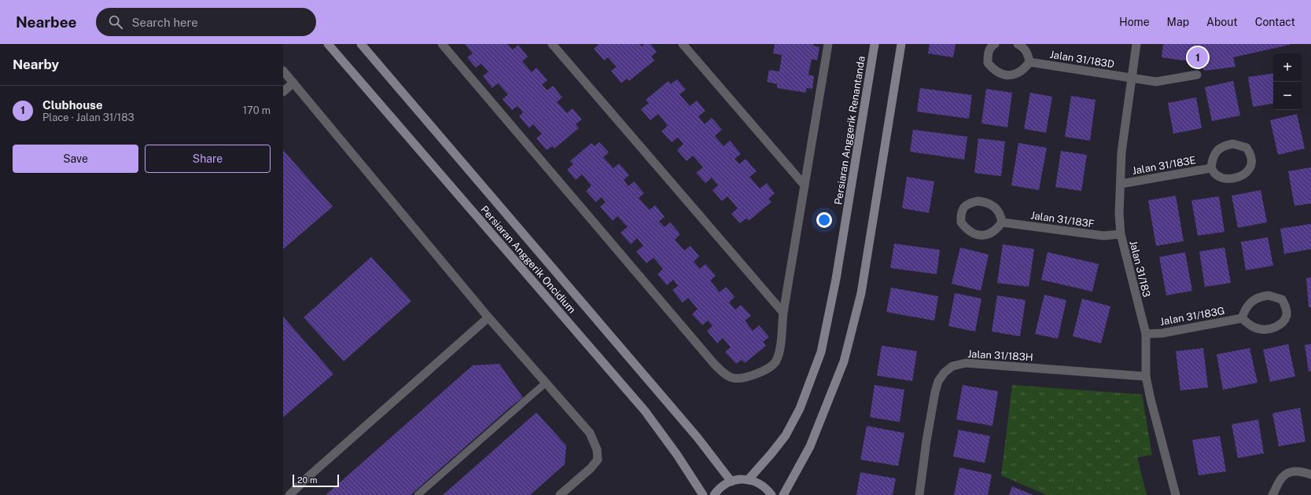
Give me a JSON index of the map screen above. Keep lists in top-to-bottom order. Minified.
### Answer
{"streets":{"main road":["Persiaran Anggerik Renantanda","Persiaran Anggerik Oncidium"],"street":["Jalan 31/183D","Jalan 31/183E","Jalan 31/183F","Jalan 31/183","Jalan 31/183G","Jalan 31/183H"]},"crossings":[["Jalan 31/183D","Jalan 31/183"],["Jalan 31/183E","Jalan 31/183"],["Jalan 31/183F","Jalan 31/183"],["Jalan 31/183","Jalan 31/183G"],["Jalan 31/183","Jalan 31/183H"]],"scale_bar":"20 m","page":{"header":"Nearbee","search":"Search here","nav":["Home","Map","About","Contact"],"heading":"Nearby","pins":"1","map_buttons":["+","−"],"list":[{"mark":"1","name":"Clubhouse","note":"Place · Jalan 31/183","value":"170 m"}],"buttons":["Save","Share"],"scale":"20 m"}}
